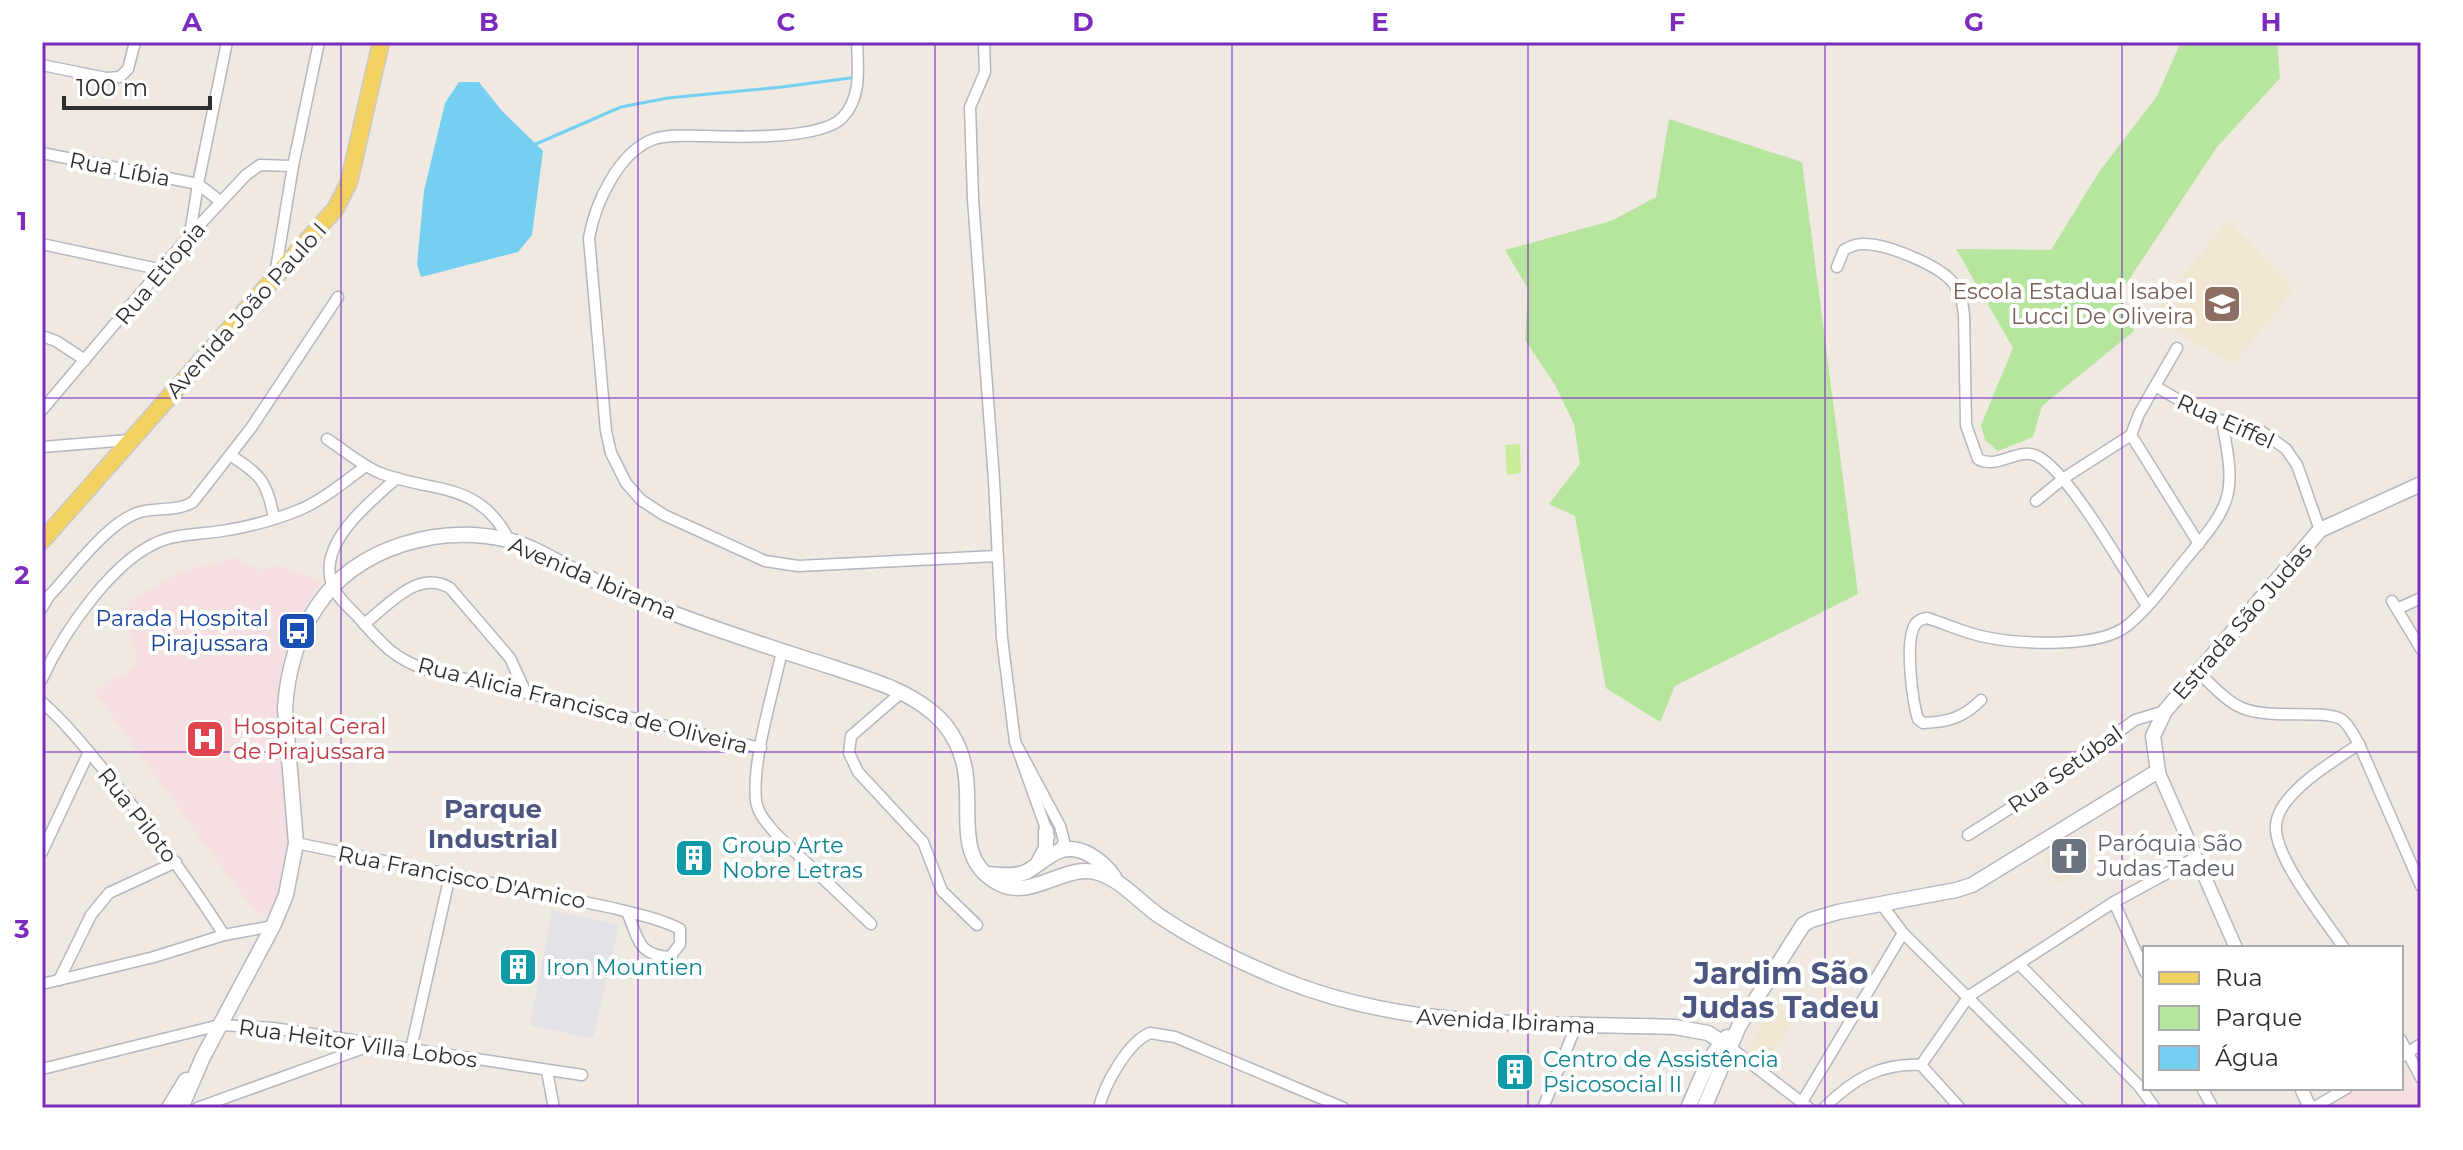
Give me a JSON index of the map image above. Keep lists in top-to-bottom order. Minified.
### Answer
{"streets":{"main road":["Avenida João Paulo I","Avenida Ibirama","Estrada São Judas"],"street":["Rua Líbia","Rua Etiopia","Rua Eiffel","Rua Alicia Francisca de Oliveira","Rua Setúbal","Rua Piloto","Rua Francisco D'Amico","Rua Heitor Villa Lobos"]},"crossings":[["Rua Eiffel","Estrada São Judas"],["Avenida Ibirama","Rua Alicia Francisca de Oliveira"],["Avenida Ibirama","Rua Francisco D'Amico"],["Avenida Ibirama","Rua Heitor Villa Lobos"],["Estrada São Judas","Rua Setúbal"]],"districts":["Parque Industrial","Jardim São Judas Tadeu"],"places":{"school or university":["Escola Estadual Isabel Lucci De Oliveira"],"bus stop":["Parada Hospital Pirajussara"],"hospital":["Hospital Geral de Pirajussara"],"church":["Paróquia São Judas Tadeu"],"building":["Group Arte Nobre Letras","Iron Mountien","Centro de Assistência Psicosocial II"]},"legend":["Rua","Parque","Água"],"scale_bar":"100 m","grid":{"columns":["A","B","C","D","E","F","G","H"],"rows":["1","2","3"]}}
